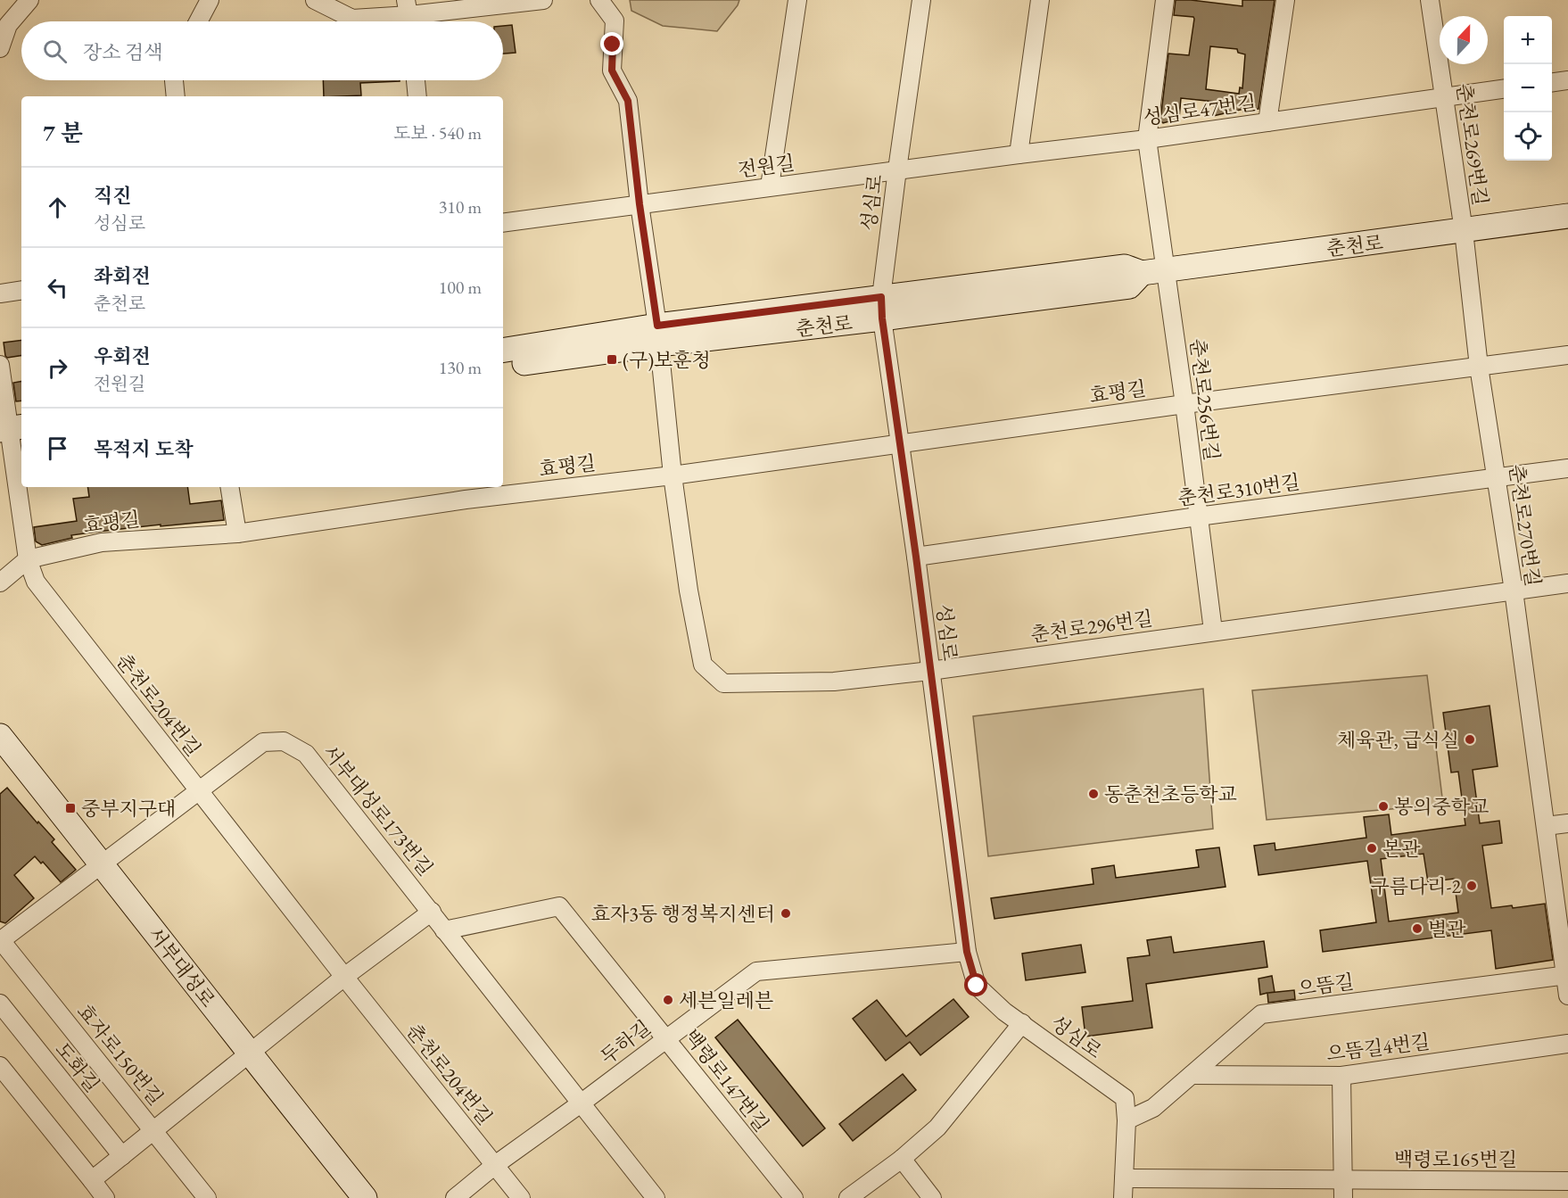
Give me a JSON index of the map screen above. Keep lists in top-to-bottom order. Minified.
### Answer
{"streets":{"street":["성심로47번길","춘천로269번길","전원길","성심로","춘천로","효평길","춘천로256번길","춘천로310번길","춘천로270번길","춘천로296번길","춘천로204번길","서부대성로173번길","서부대성로","으뜸길","두하길","으뜸길4번길","효자로150번길","도화길","백령로147번길","백령로165번길"]},"crossings":[["성심로47번길","춘천로269번길"],["성심로47번길","전원길"],["성심로47번길","성심로"],["성심로47번길","춘천로256번길"],["춘천로269번길","춘천로"],["춘천로269번길","춘천로270번길"],["전원길","성심로"],["성심로","춘천로"],["성심로","효평길"],["성심로","춘천로310번길"],["성심로","춘천로296번길"],["성심로","으뜸길"],["성심로","두하길"],["성심로","백령로165번길"],["춘천로","춘천로256번길"],["춘천로","춘천로270번길"],["효평길","춘천로256번길"],["효평길","춘천로270번길"],["효평길","춘천로296번길"],["효평길","춘천로204번길"],["춘천로256번길","춘천로310번길"],["춘천로256번길","춘천로296번길"],["춘천로310번길","춘천로270번길"],["춘천로270번길","춘천로296번길"],["춘천로270번길","으뜸길"],["춘천로204번길","서부대성로173번길"],["춘천로204번길","두하길"],["서부대성로173번길","서부대성로"],["서부대성로173번길","두하길"],["서부대성로173번길","백령로147번길"],["으뜸길","으뜸길4번길"],["두하길","백령로147번길"]],"places":{"transit":["(구)보훈청","중부지구대"],"other":["체육관, 급식실","동춘천초등학교","봉의중학교","본관","구름다리-2","효자3동 행정복지센터","별관","세븐일레븐"]},"north":"top","page":{"map_buttons":["+","−"],"search":"장소 검색","heading":["7 분","도보 · 540 m"],"list":[["직진","성심로","310 m"],["좌회전","춘천로","100 m"],["우회전","전원길","130 m"],"목적지 도착"]}}
